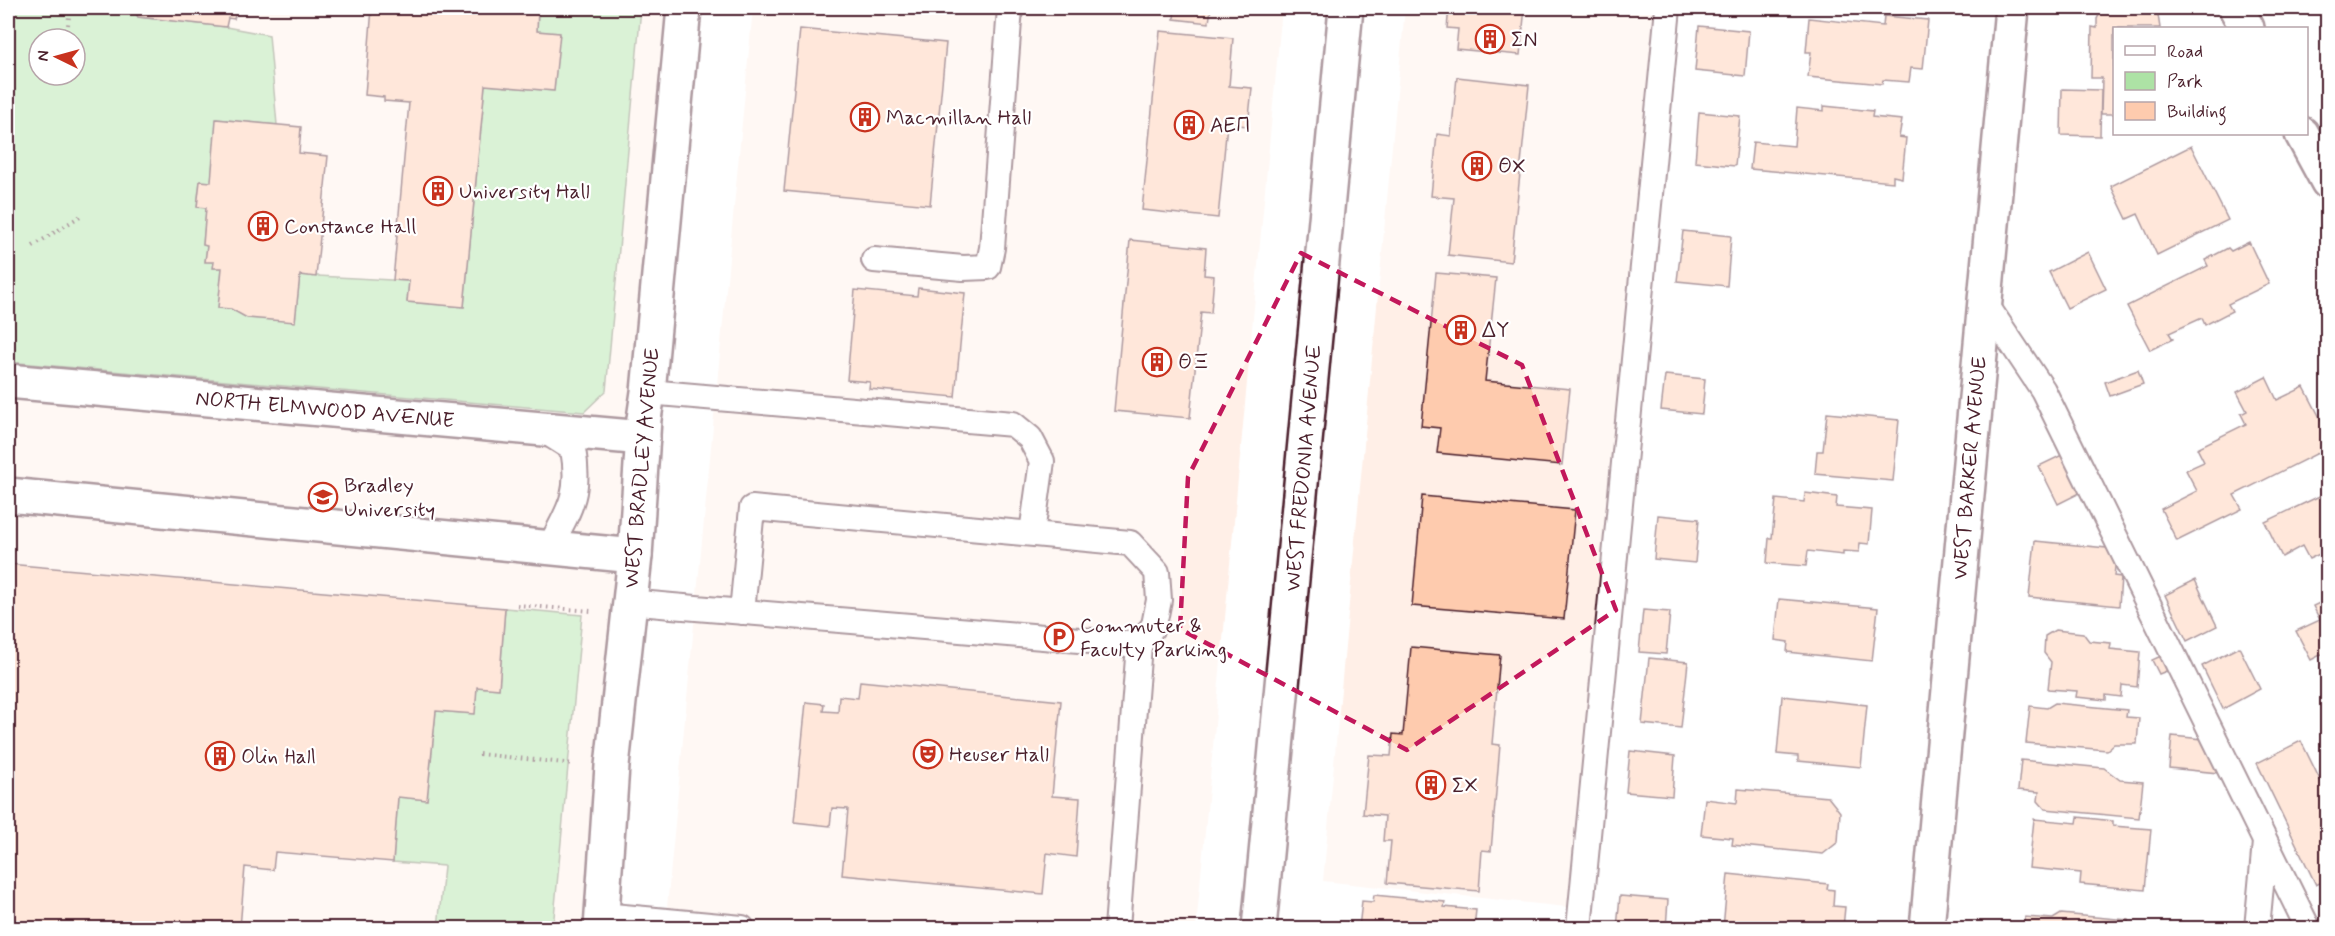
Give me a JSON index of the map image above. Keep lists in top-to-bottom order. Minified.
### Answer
{"streets":{"street":["NORTH ELMWOOD AVENUE","WEST BRADLEY AVENUE","WEST FREDONIA AVENUE","WEST BARKER AVENUE"]},"crossings":[["NORTH ELMWOOD AVENUE","WEST BRADLEY AVENUE"]],"places":{"building":["ΣΝ","Macmillan Hall","ΑΕΠ","ΘΧ","University Hall","Constance Hall","ΔΥ","ΘΞ","Olin Hall","ΣΧ"],"school or university":["Bradley University"],"parking":["Commuter & Faculty Parking"],"theatre":["Heuser Hall"]},"legend":["Road","Park","Building"],"north":"left"}
